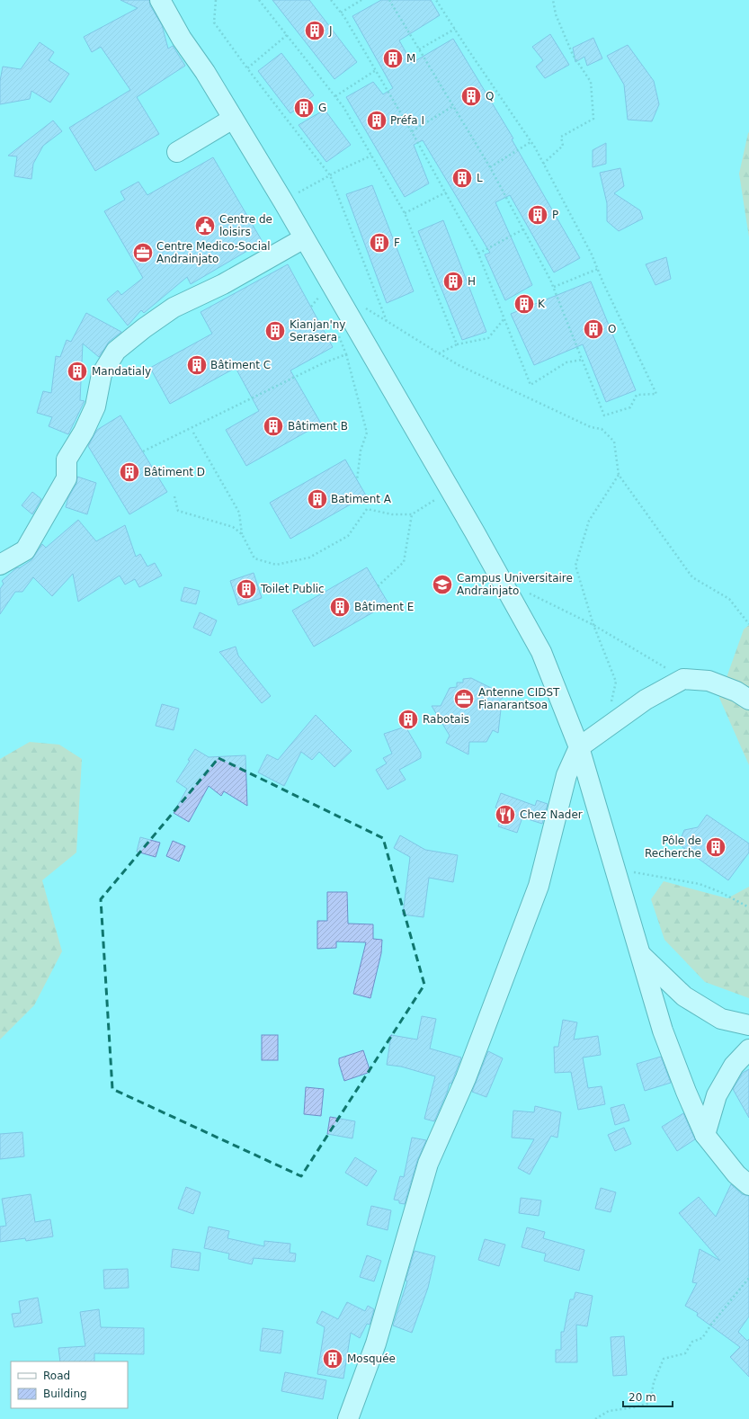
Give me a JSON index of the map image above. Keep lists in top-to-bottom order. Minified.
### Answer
{"places":{"building":["J","M","Q","G","Préfa I","L","P","F","H","K","O","Kianjan'ny Serasera","Bâtiment C","Mandatialy","Bâtiment B","Bâtiment D","Batiment A","Toilet Public","Bâtiment E","Rabotais","Pôle de Recherche","Mosquée"],"public building":["Centre de loisirs"],"office":["Centre Medico-Social Andrainjato","Antenne CIDST Fianarantsoa"],"school or university":["Campus Universitaire Andrainjato"],"restaurant":["Chez Nader"]},"legend":["Road","Building"],"scale_bar":"20 m"}
